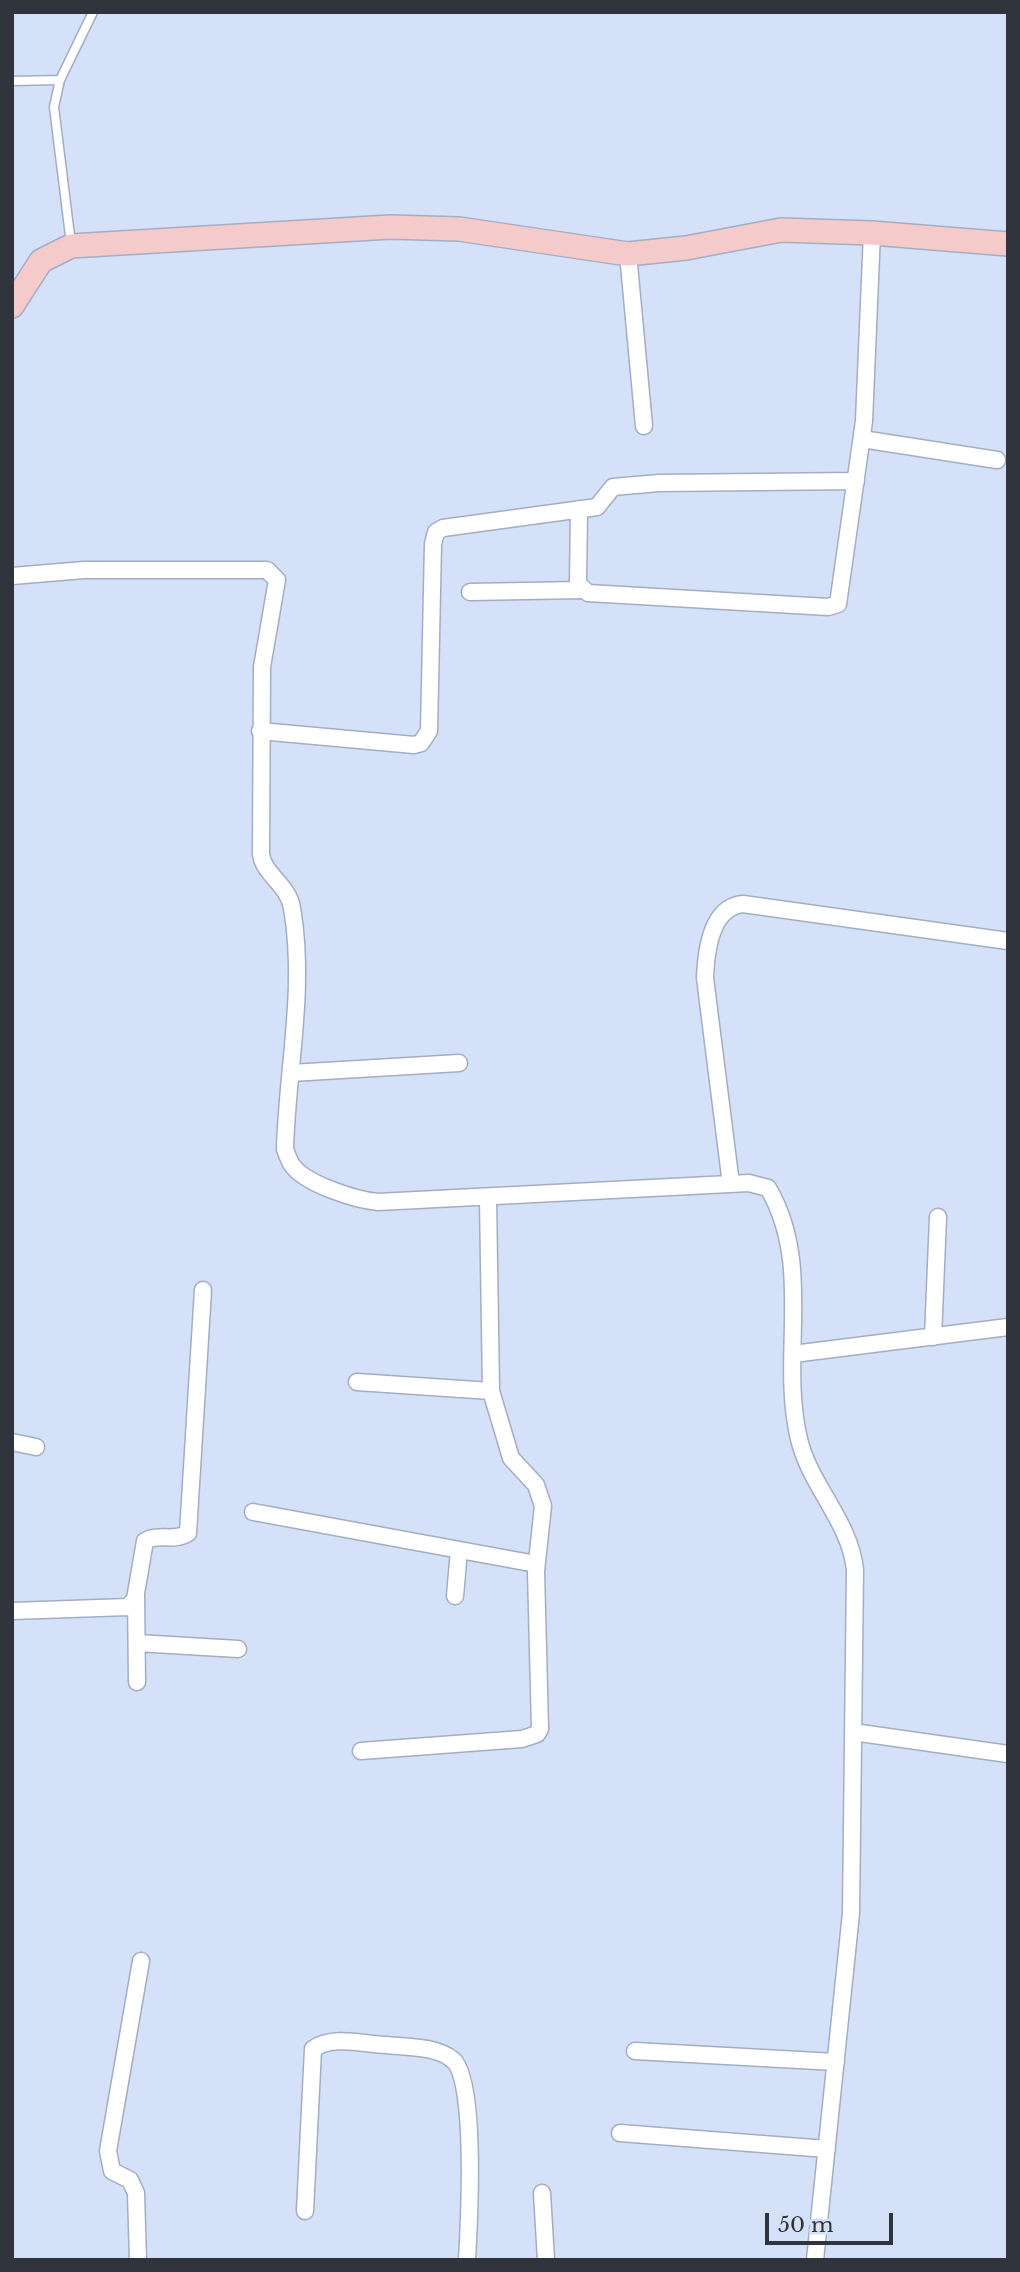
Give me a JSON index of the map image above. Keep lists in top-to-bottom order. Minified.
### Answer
{"scale_bar":"50 m"}
